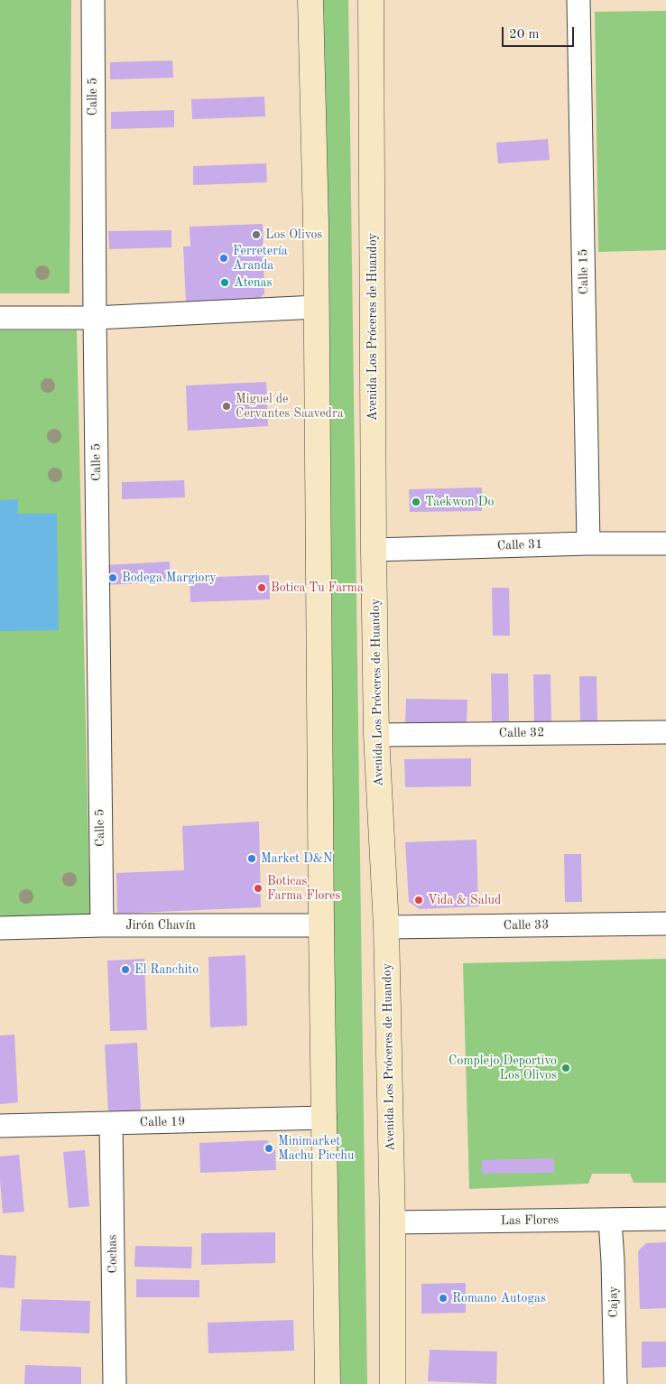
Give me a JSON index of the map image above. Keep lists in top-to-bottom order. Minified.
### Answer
{"streets":{"main road":["Avenida Los Próceres de Huandoy"],"street":["Calle 5","Calle 15","Calle 31","Calle 32","Jirón Chavín","Calle 33","Calle 19","Las Flores","Cochas","Cajay"]},"crossings":[["Calle 5","Jirón Chavín"],["Calle 15","Calle 31"],["Avenida Los Próceres de Huandoy","Calle 31"],["Avenida Los Próceres de Huandoy","Calle 32"],["Avenida Los Próceres de Huandoy","Calle 33"],["Avenida Los Próceres de Huandoy","Las Flores"],["Calle 19","Cochas"],["Las Flores","Cajay"]],"places":["Los Olivos","Ferretería Aranda","Atenas","Miguel de Cervantes Saavedra","Taekwon Do","Bodega Margiory","Botica Tu Farma","Market D&N","Boticas Farma Flores","Vida & Salud","El Ranchito","Complejo Deportivo Los Olivos","Minimarket Machu Picchu","Romano Autogas"],"scale_bar":"20 m"}
